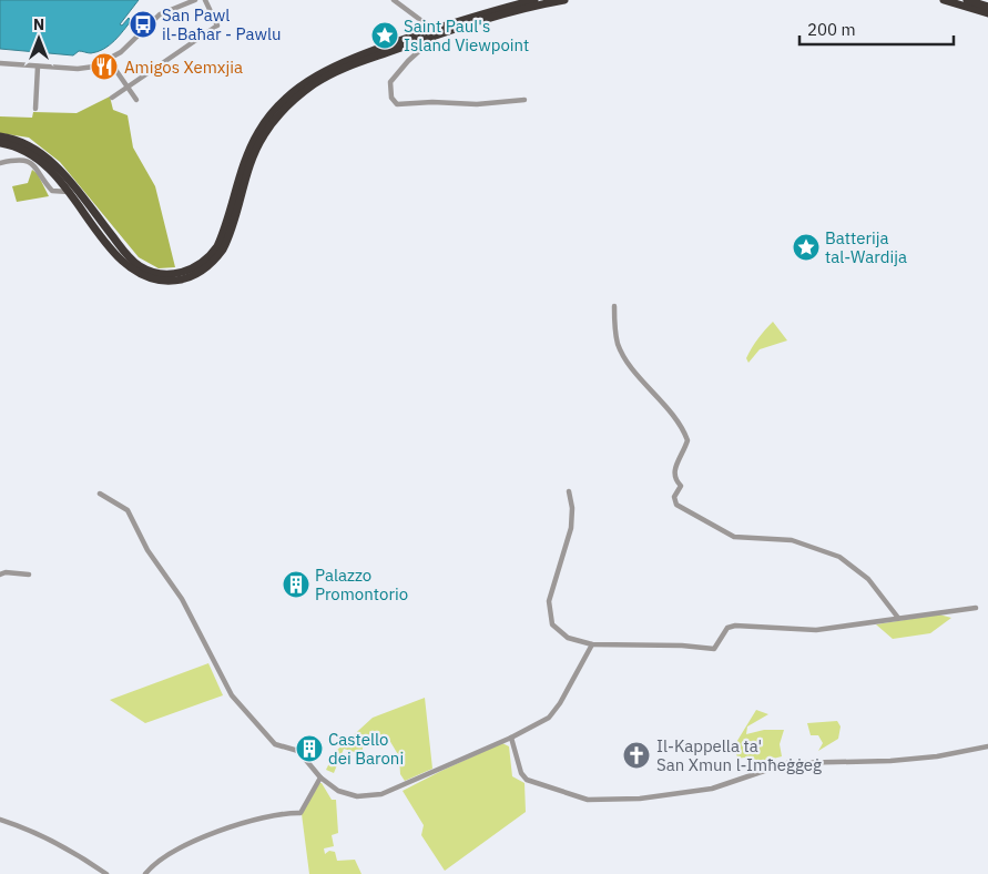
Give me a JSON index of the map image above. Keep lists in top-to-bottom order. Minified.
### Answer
{"places":{"bus stop":["San Pawl il-Baħar - Pawlu"],"place":["Saint Paul's Island Viewpoint","Batterija tal-Wardija"],"restaurant":["Amigos Xemxjia"],"building":["Palazzo Promontorio","Castello dei Baroni"],"church":["Il-Kappella ta' San Xmun l-Imħeġġeġ"]},"scale_bar":"200 m","north":"top"}
